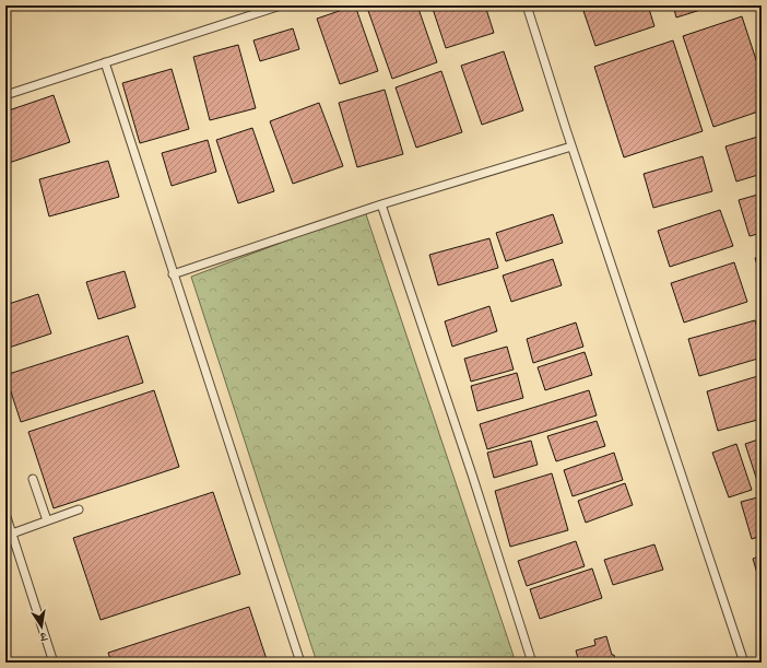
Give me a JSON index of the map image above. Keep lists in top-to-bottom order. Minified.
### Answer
{"north":"bottom"}
